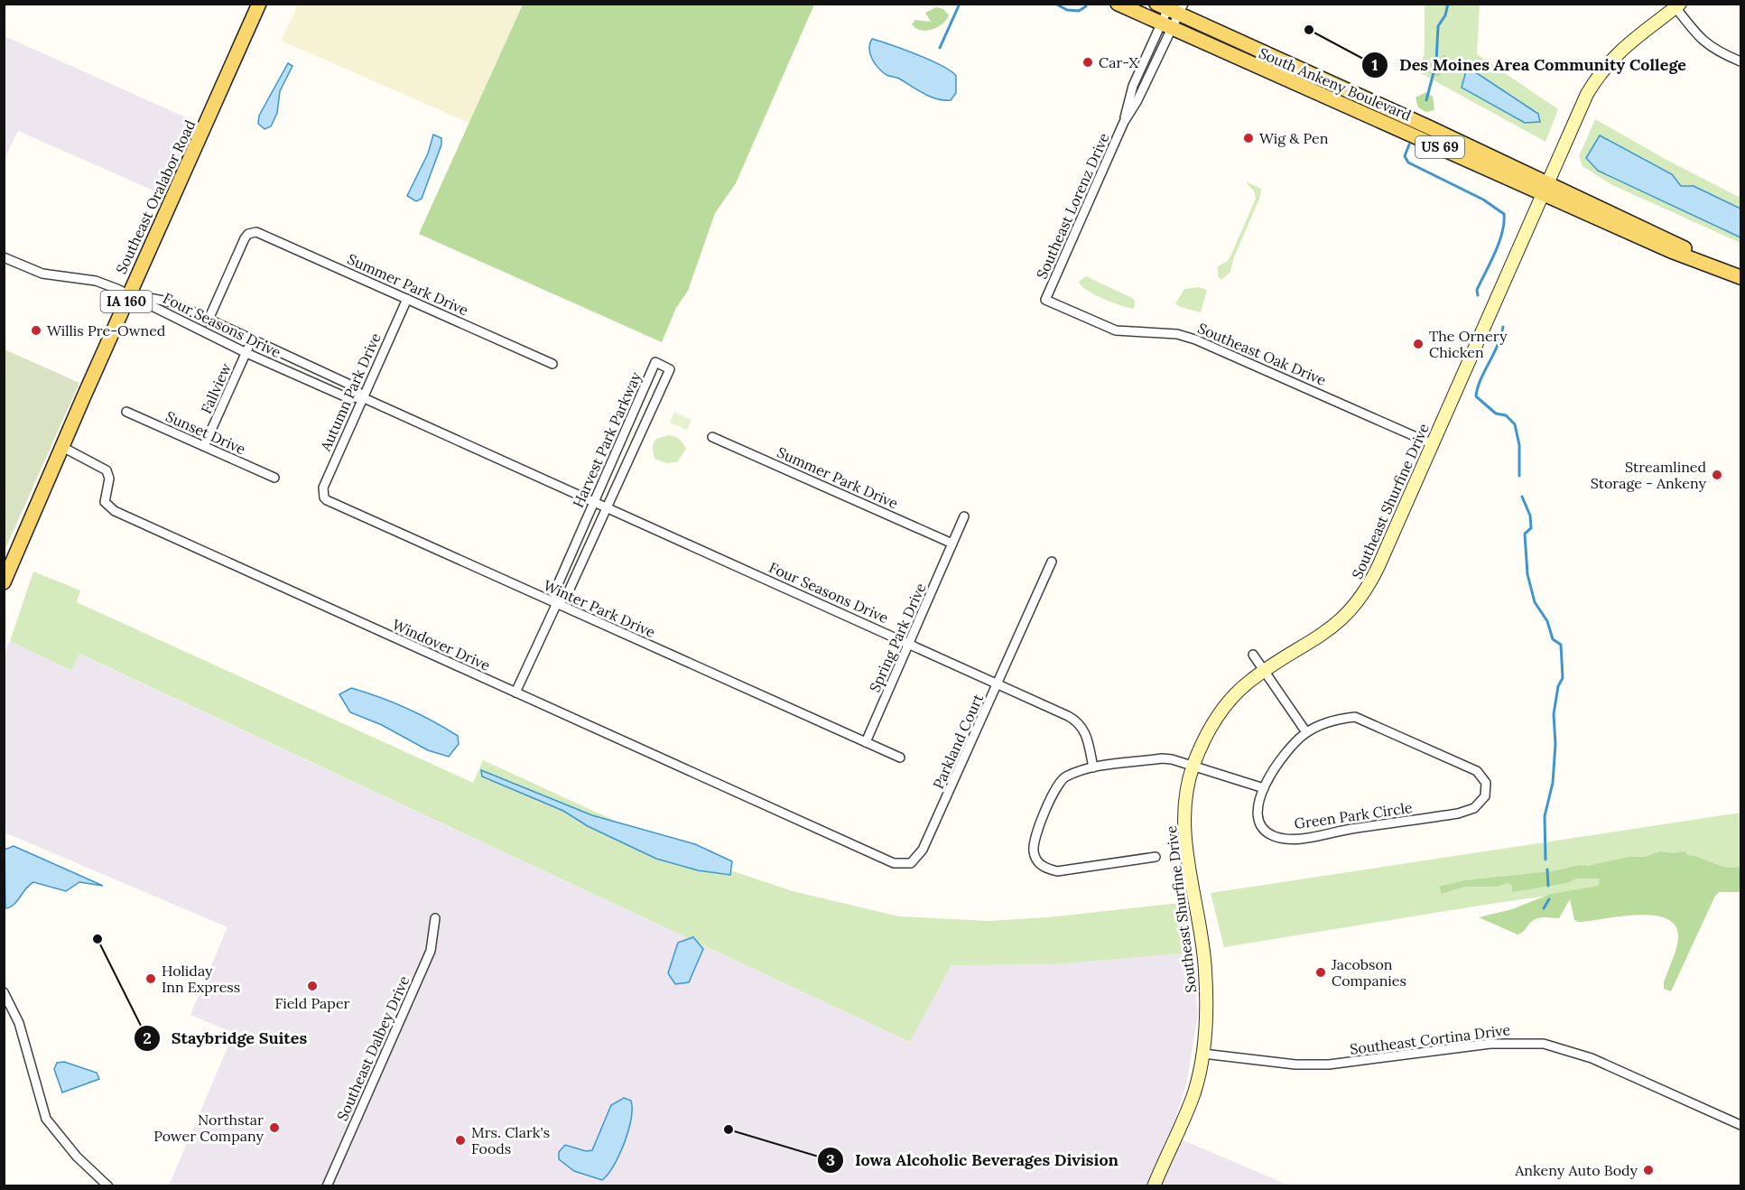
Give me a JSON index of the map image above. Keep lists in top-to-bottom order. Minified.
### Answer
{"streets":{"main road":["South Ankeny Boulevard","US 69","Southeast Oralabor Road","IA 160"],"street":["Southeast Lorenz Drive","Summer Park Drive","Four Seasons Drive","Southeast Oak Drive","Fallview","Autumn Park Drive","Sunset Drive","Harvest Park Parkway","Southeast Shurfine Drive","Winter Park Drive","Spring Park Drive","Windover Drive","Parkland Court","Green Park Circle","Southeast Cortina Drive","Southeast Dalbey Drive"]},"crossings":[["South Ankeny Boulevard","Southeast Lorenz Drive"],["South Ankeny Boulevard","Southeast Shurfine Drive"],["Southeast Oralabor Road","Four Seasons Drive"],["Southeast Oralabor Road","Windover Drive"],["Southeast Lorenz Drive","Southeast Oak Drive"],["Summer Park Drive","Four Seasons Drive"],["Summer Park Drive","Autumn Park Drive"],["Summer Park Drive","Spring Park Drive"],["Four Seasons Drive","Fallview"],["Four Seasons Drive","Autumn Park Drive"],["Four Seasons Drive","Harvest Park Parkway"],["Four Seasons Drive","Spring Park Drive"],["Four Seasons Drive","Parkland Court"],["Southeast Oak Drive","Southeast Shurfine Drive"],["Fallview","Sunset Drive"],["Autumn Park Drive","Winter Park Drive"],["Harvest Park Parkway","Winter Park Drive"],["Harvest Park Parkway","Windover Drive"],["Southeast Shurfine Drive","Southeast Cortina Drive"],["Winter Park Drive","Spring Park Drive"],["Windover Drive","Parkland Court"]],"places":["Des Moines Area Community College","Car-X","Wig & Pen","Willis Pre-Owned","The Ornery Chicken","Streamlined Storage - Ankeny","Staybridge Suites","Jacobson Companies","Holiday Inn Express","Field Paper","Northstar Power Company","Iowa Alcoholic Beverages Division","Mrs. Clark's Foods","Ankeny Auto Body"]}
